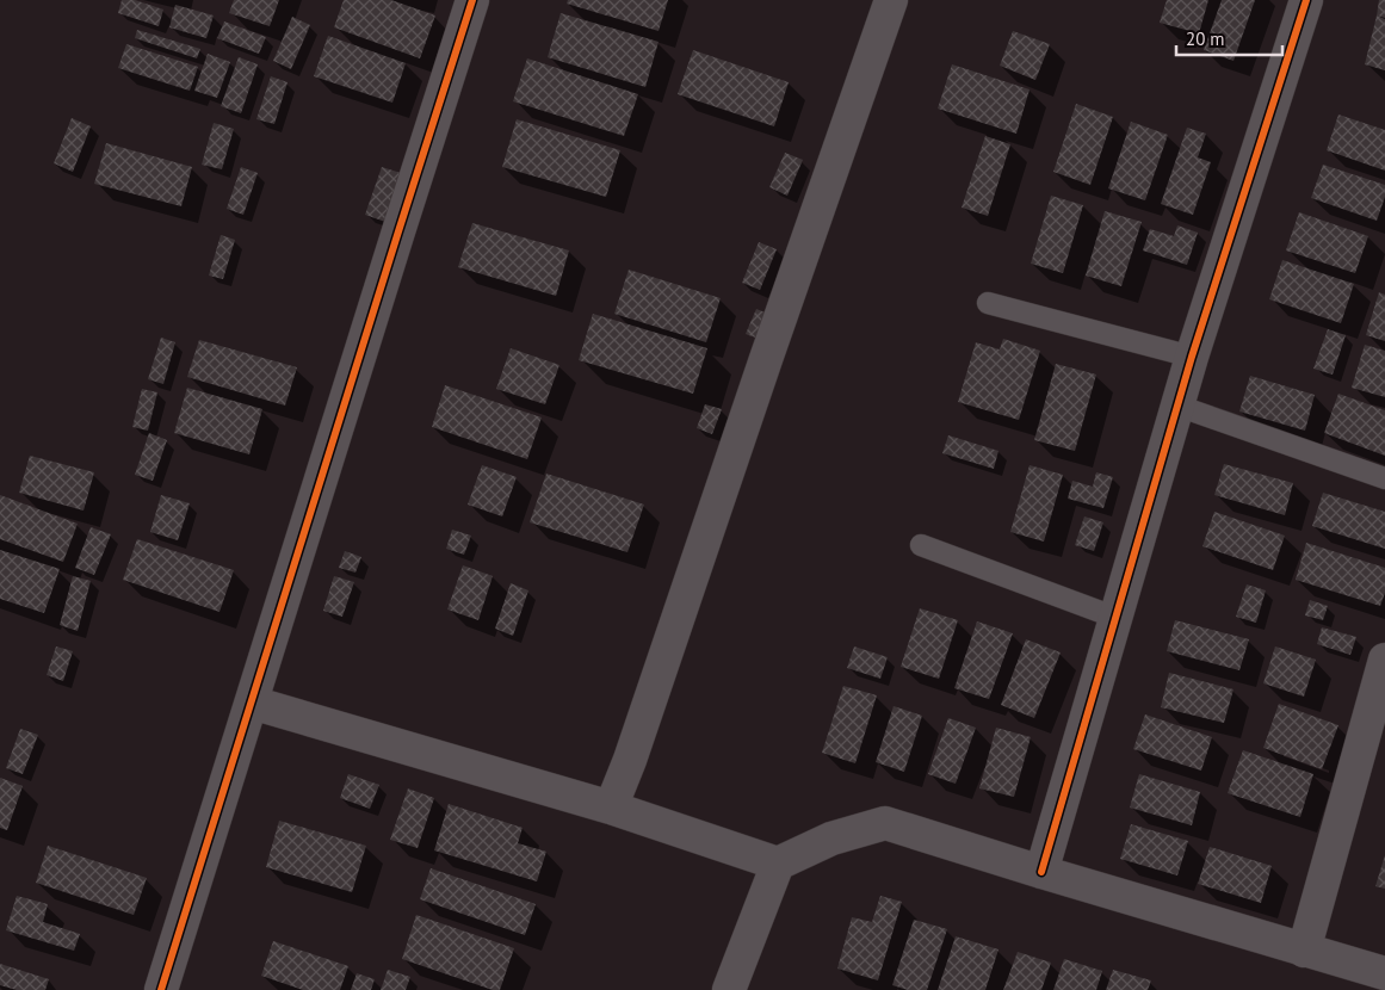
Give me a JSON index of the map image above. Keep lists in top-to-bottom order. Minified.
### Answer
{"scale_bar":"20 m"}
